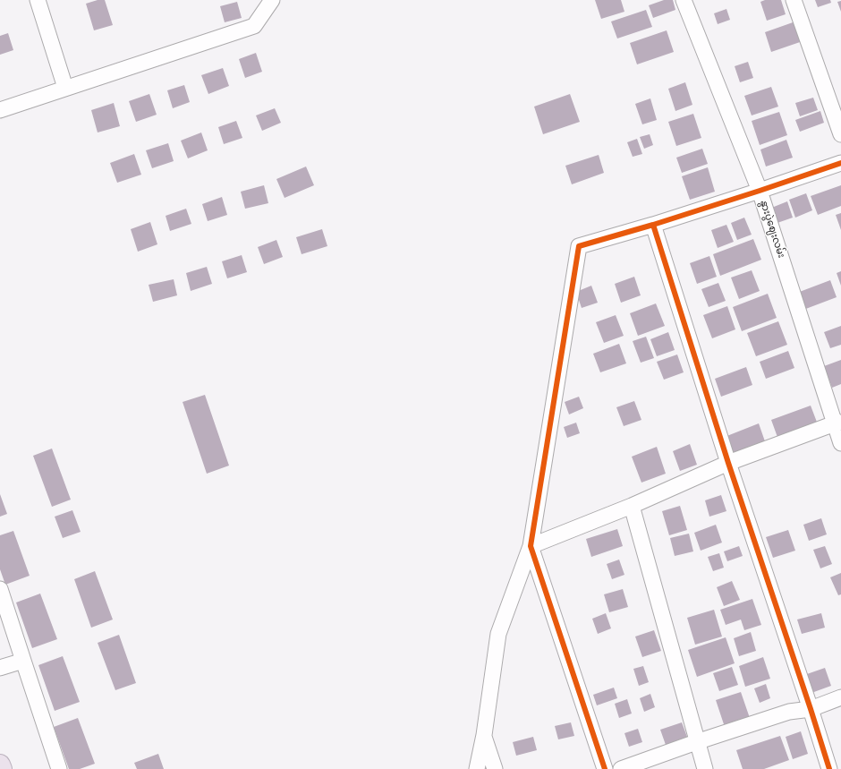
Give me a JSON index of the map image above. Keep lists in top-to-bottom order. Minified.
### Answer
{"streets":{"street":["နွားပွဲဈေးလမ်း"]}}
